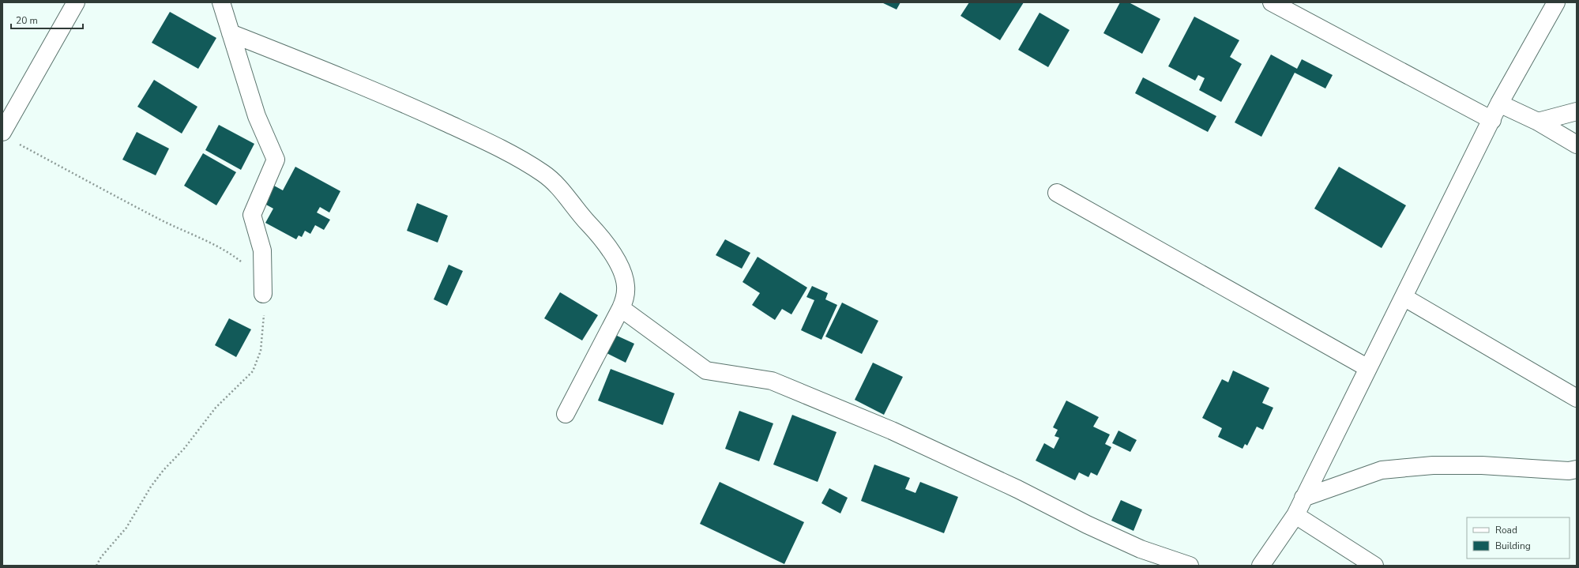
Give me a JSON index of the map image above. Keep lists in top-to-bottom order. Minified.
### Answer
{"legend":["Road","Building"],"scale_bar":"20 m"}
